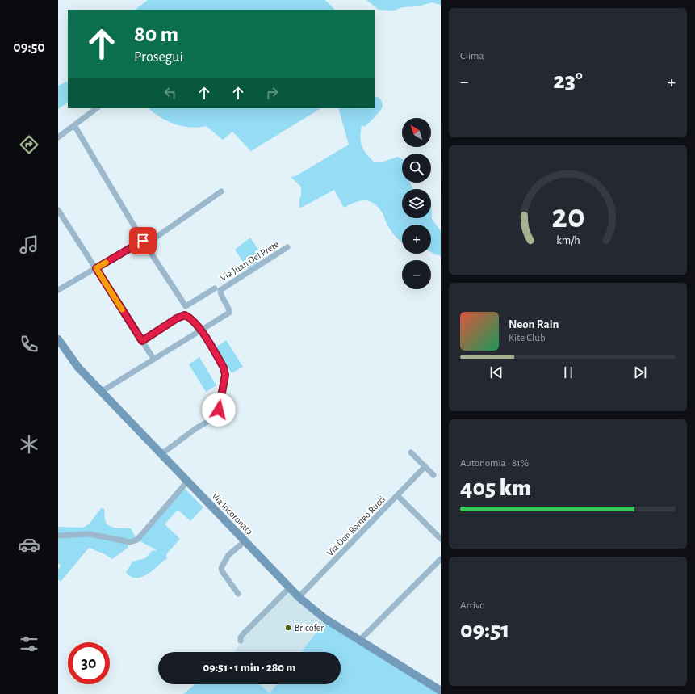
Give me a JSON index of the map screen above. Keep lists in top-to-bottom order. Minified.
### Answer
{"streets":{"main road":["Via Incoronata"],"street":["Via Juan Del Prete","Via Don Romeo Rucci"]},"crossings":[["Via Juan Del Prete","Via Incoronata"],["Via Incoronata","Via Don Romeo Rucci"]],"places":["Bricofer"],"north":"top left","page":{"tabs":"09:50","tile":["Clima",["Autonomia · 81%","405 km"],["Arrivo","09:51"]],"turn":["80 m","Prosegui"],"heat":["−","23°","+"],"map_buttons":["+","−"],"song":["Neon Rain","Kite Club"],"limit":"30","trip":"09:51 · 1 min · 280 m","gauge":["20","km/h"]}}
